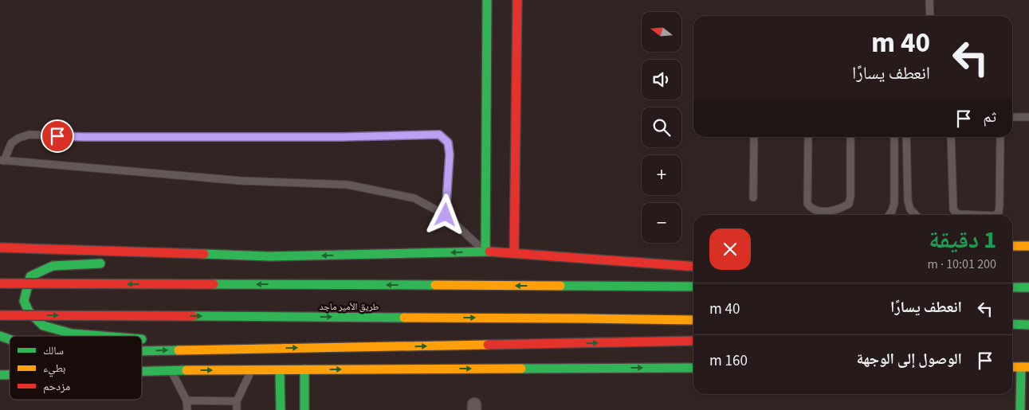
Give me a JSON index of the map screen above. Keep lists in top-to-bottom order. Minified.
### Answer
{"streets":{"main road":["طريق الأمير ماجد"]},"legend":["سالك","بطيء","مزدحم"],"north":"left","page":{"map_buttons":["+","−"],"turn":["40 m","انعطف يسارًا"],"then":"ثم","heading":["1 دقيقة","200 m · 10:01"],"list":[{"name":"انعطف يسارًا","value":"40 m"},{"name":"الوصول إلى الوجهة","value":"160 m"}]}}
